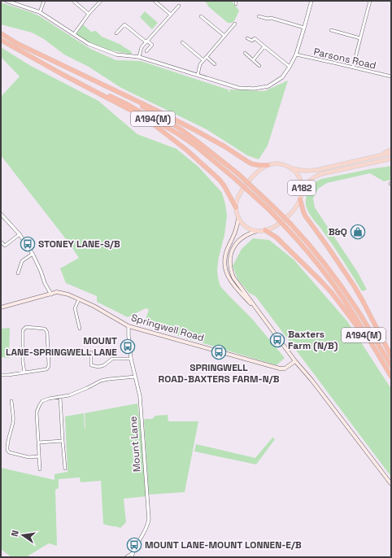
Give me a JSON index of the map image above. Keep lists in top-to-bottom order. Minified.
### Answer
{"streets":{"highway":["A194(M)"],"main road":["A182","Springwell Road"],"street":["Parsons Road","Mount Lane"]},"crossings":[["A194(M)","A182"],["Springwell Road","Mount Lane"]],"places":{"shop":["B&Q"],"bus stop":["STONEY LANE-S/B","Baxters Farm (N/B)","MOUNT LANE-SPRINGWELL LANE","SPRINGWELL ROAD-BAXTERS FARM-N/B","MOUNT LANE-MOUNT LONNEN-E/B"]},"north":"left"}
